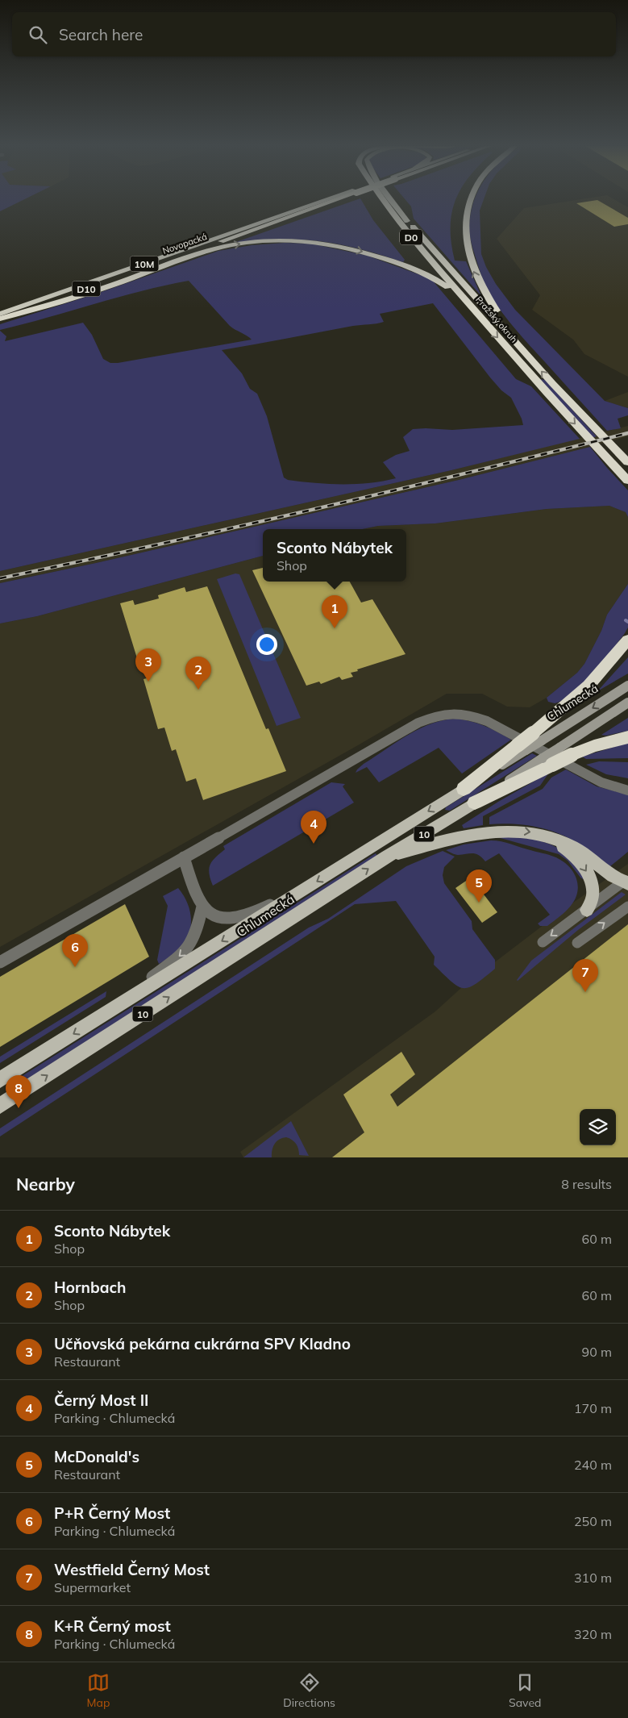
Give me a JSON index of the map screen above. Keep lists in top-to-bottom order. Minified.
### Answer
{"streets":{"highway":["D0","Novopacká","10M","D10","Pražský okruh"],"main road":["Chlumecká","10"]},"page":{"search":"Search here","popup":["Sconto Nábytek","Shop"],"pins":["1","3","2","4","5","6","7","8"],"heading":["Nearby","8 results"],"list":[{"mark":"1","name":"Sconto Nábytek","note":"Shop","value":"60 m"},{"mark":"2","name":"Hornbach","note":"Shop","value":"60 m"},{"mark":"3","name":"Učňovská pekárna cukrárna SPV Kladno","note":"Restaurant","value":"90 m"},{"mark":"4","name":"Černý Most II","note":"Parking · Chlumecká","value":"170 m"},{"mark":"5","name":"McDonald's","note":"Restaurant","value":"240 m"},{"mark":"6","name":"P+R Černý Most","note":"Parking · Chlumecká","value":"250 m"},{"mark":"7","name":"Westfield Černý Most","note":"Supermarket","value":"310 m"},{"mark":"8","name":"K+R Černý most","note":"Parking · Chlumecká","value":"320 m"}],"nav":["Map","Directions","Saved"]}}
